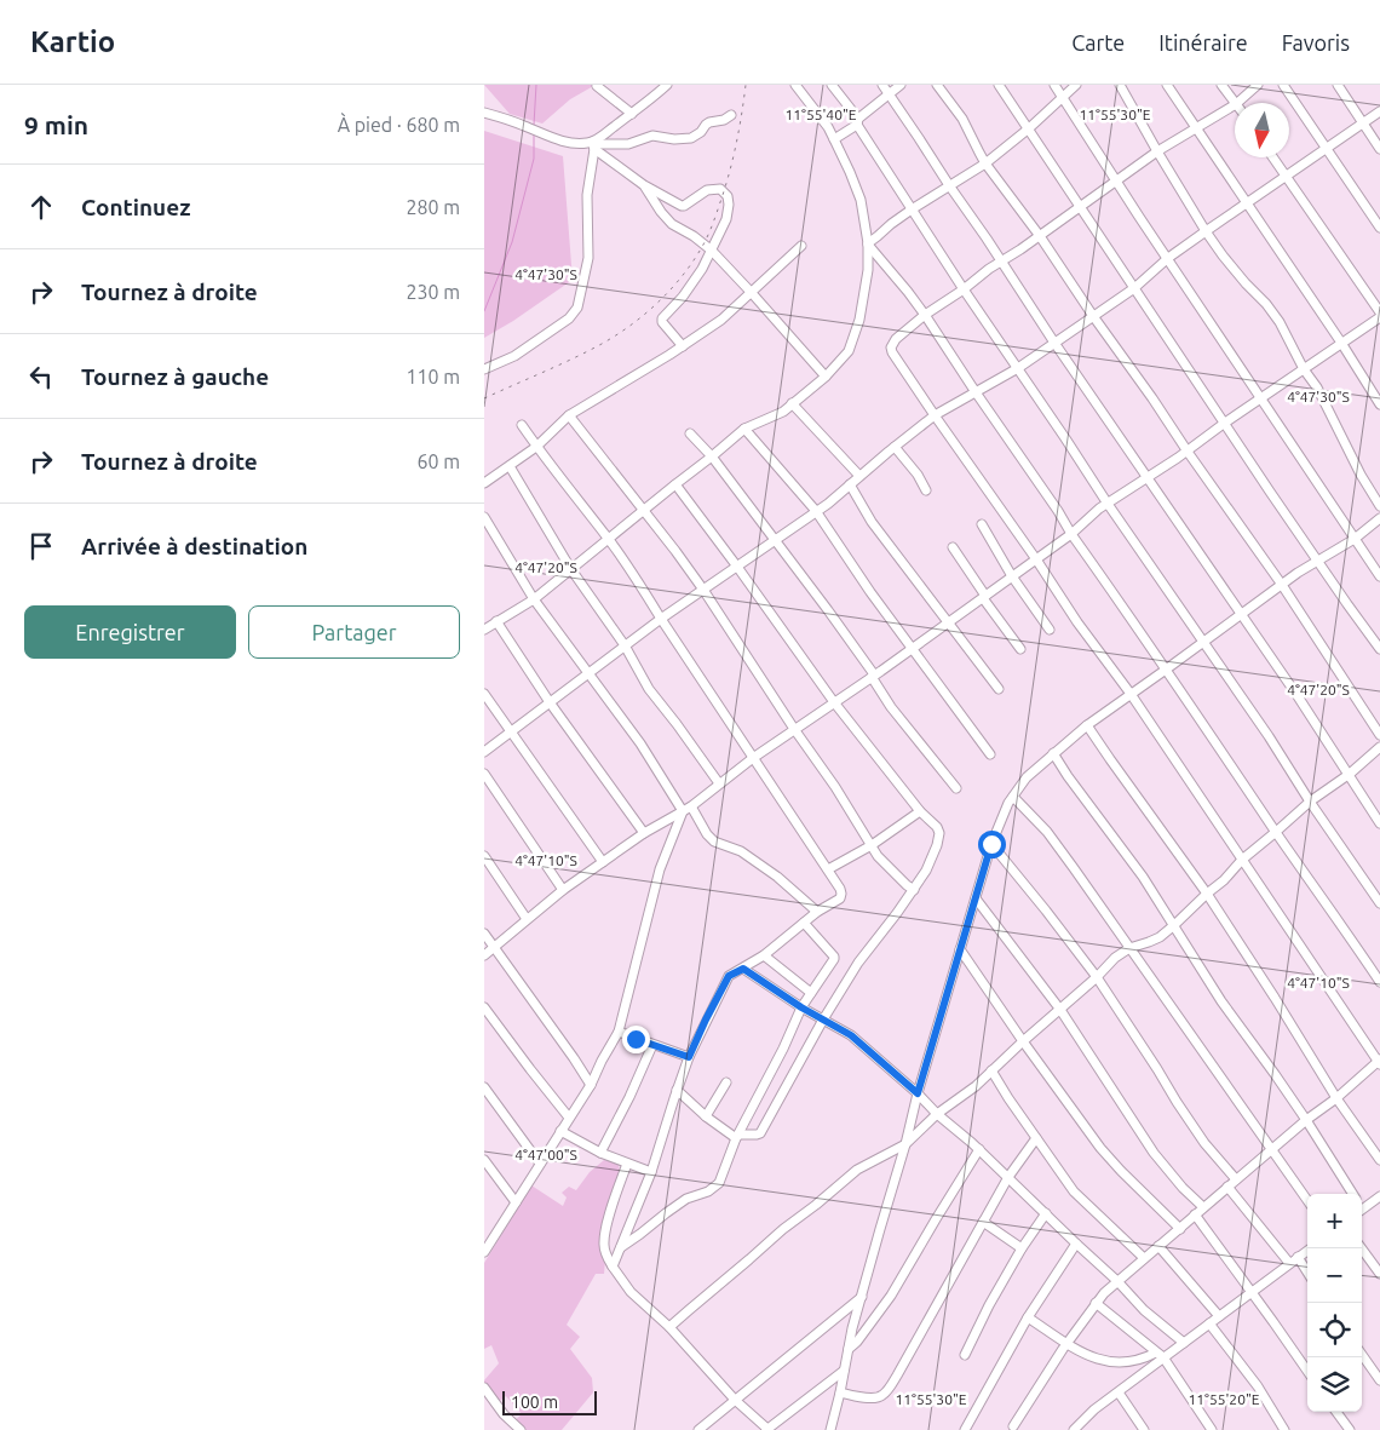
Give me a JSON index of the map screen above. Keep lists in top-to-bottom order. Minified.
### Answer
{"scale_bar":"100 m","north":"bottom","page":{"header":"Kartio","nav":["Carte","Itinéraire","Favoris"],"heading":["9 min","À pied · 680 m"],"list":[["Continuez","280 m"],["Tournez à droite","230 m"],["Tournez à gauche","110 m"],["Tournez à droite","60 m"],"Arrivée à destination"],"buttons":["Enregistrer","Partager"],"map_buttons":["+","−"],"scale":"100 m"},"coordinates":["11°55'40\"E","11°55'30\"E","4°47'30\"S","4°47'20\"S","4°47'10\"S","4°47'00\"S","11°55'20\"E"]}
